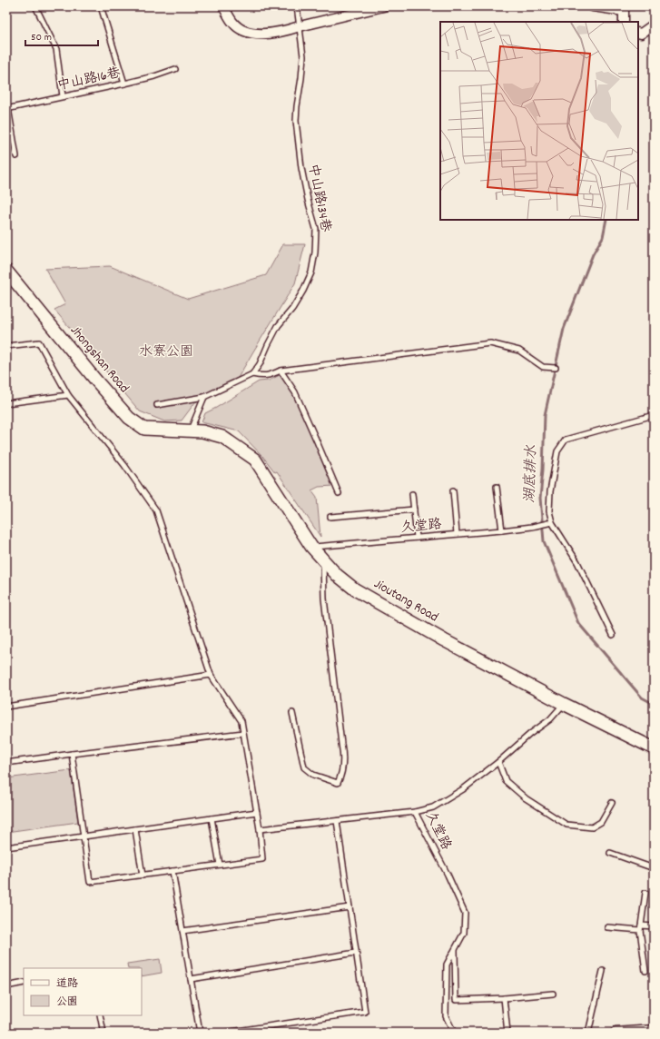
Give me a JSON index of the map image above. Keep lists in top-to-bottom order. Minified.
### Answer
{"streets":{"street":["Jhongshan Road","Jioutang Road"],"lane":["中山路16巷","中山路134巷","久堂路"]},"crossings":[["Jhongshan Road","Jioutang Road"],["久堂路","Jioutang Road"]],"water":["湖底排水"],"parks":["水寮公園"],"legend":["道路","公園"],"scale_bar":"50 m"}
